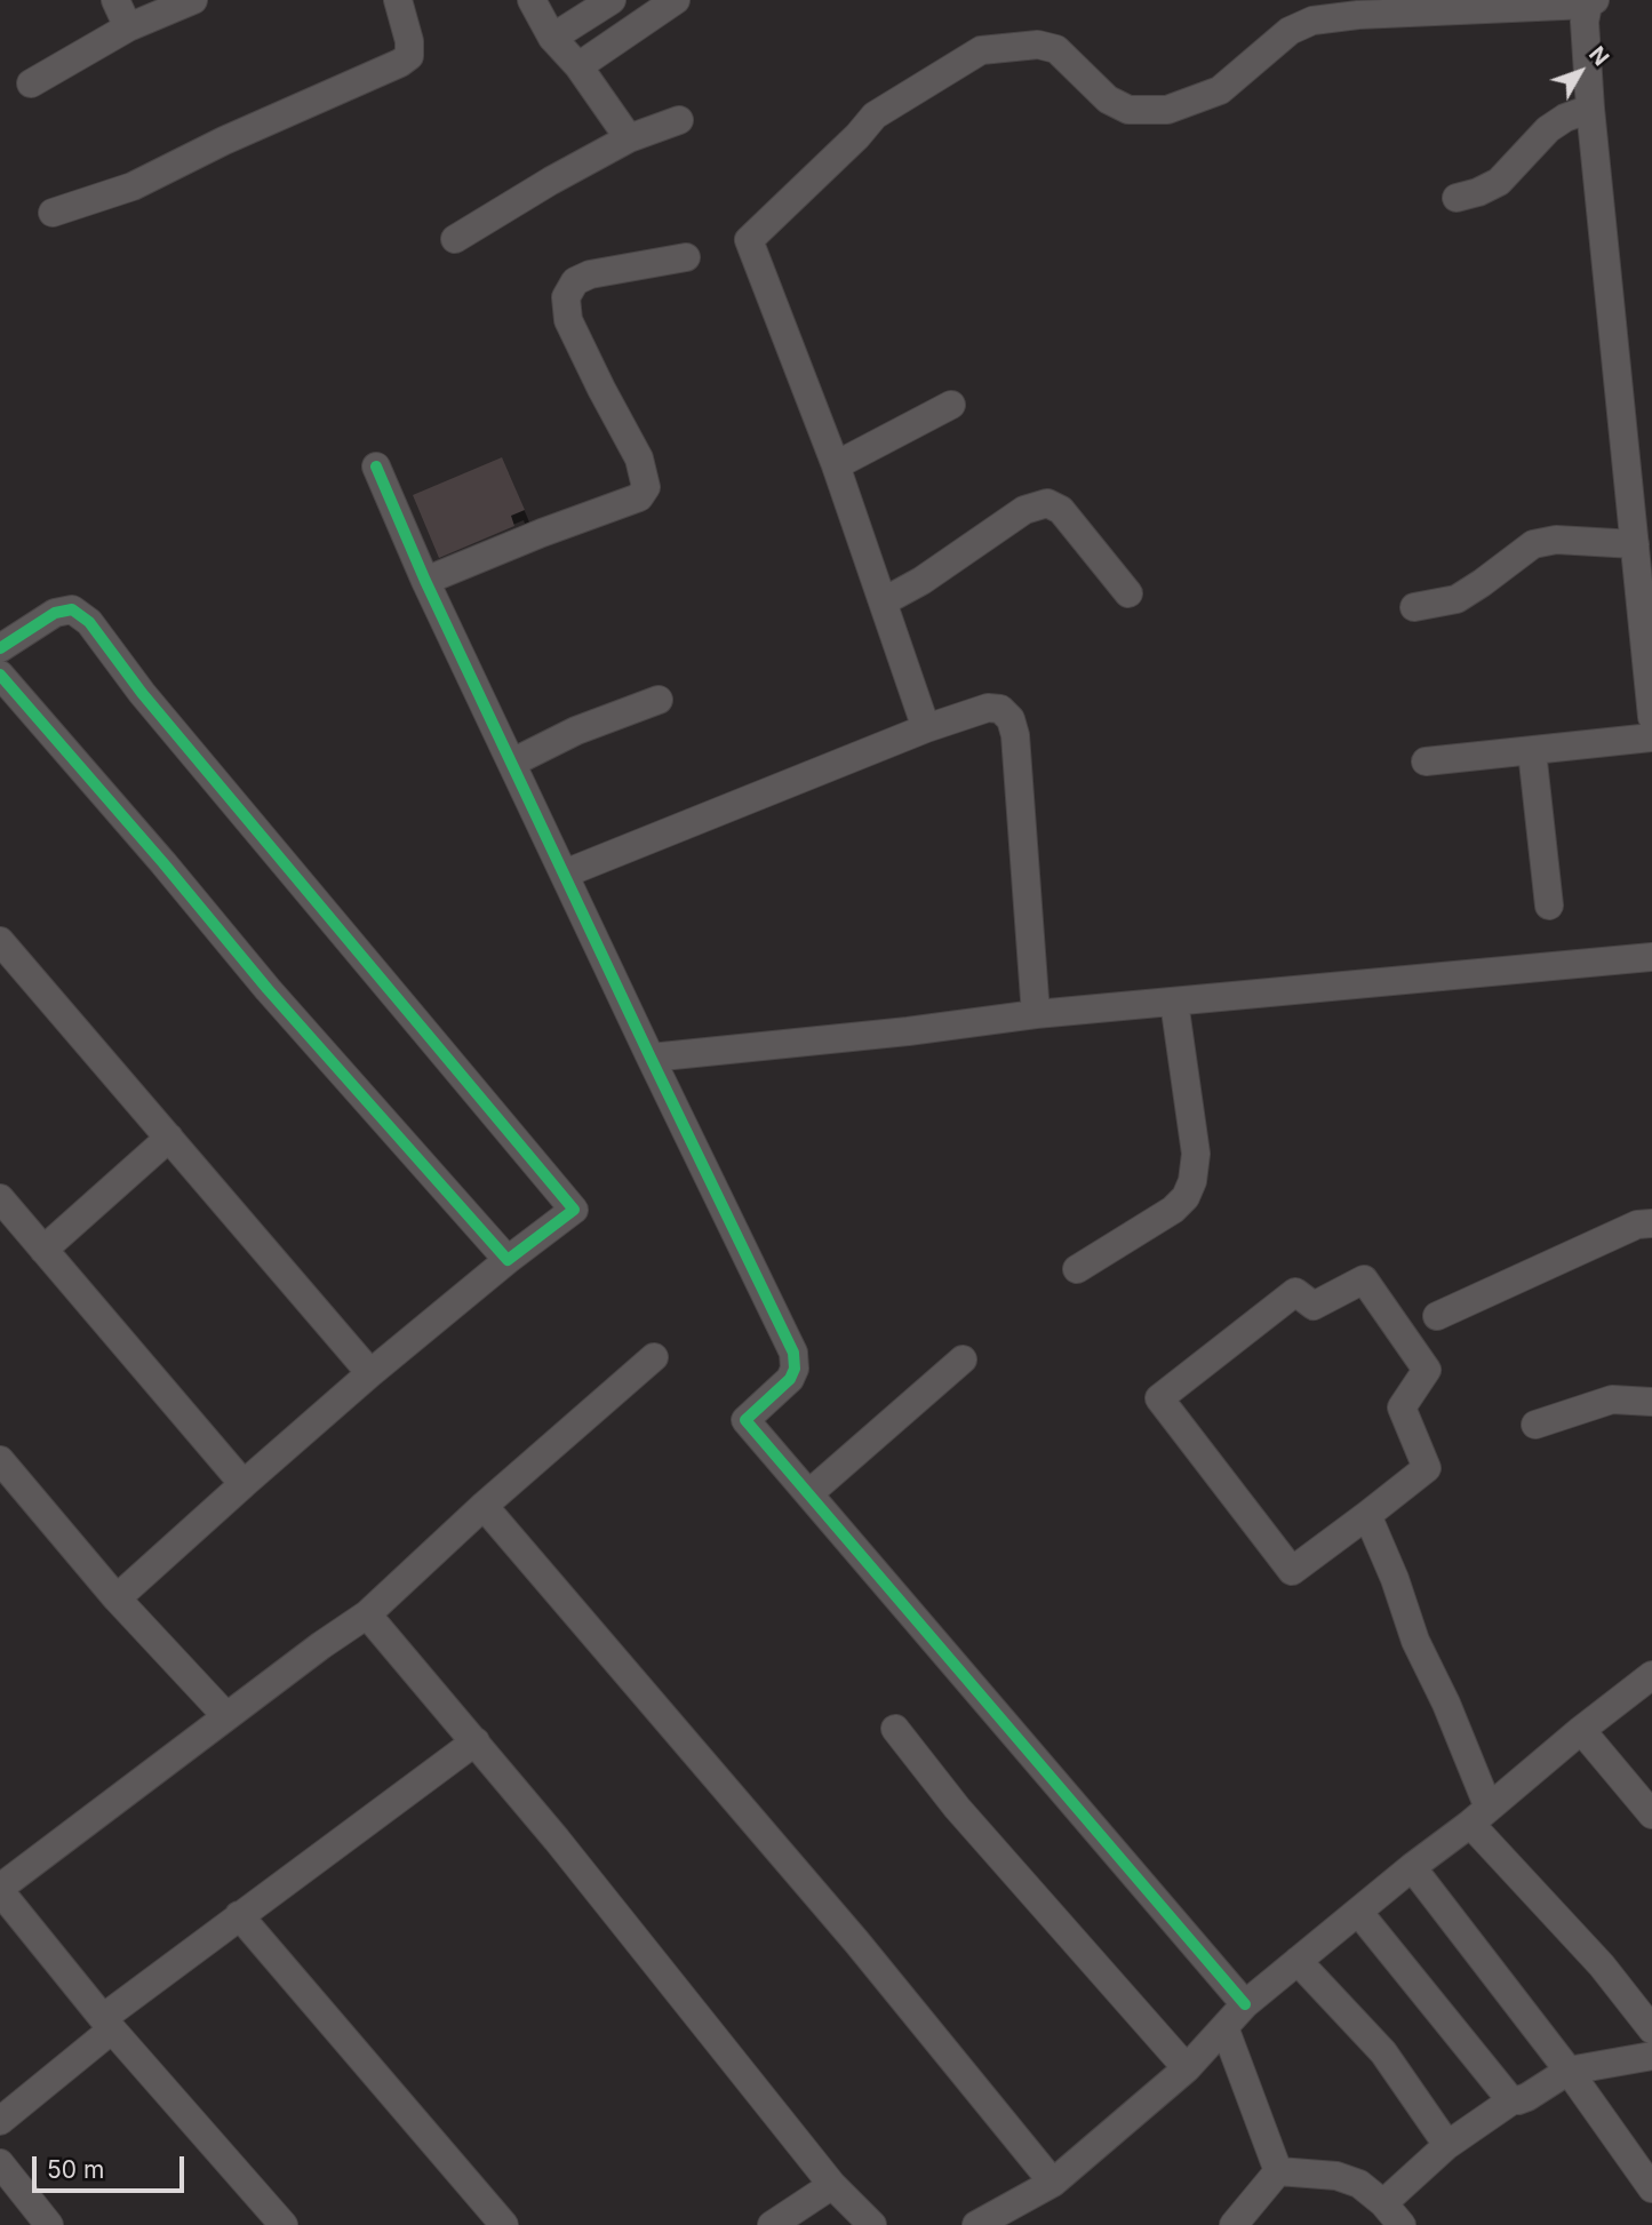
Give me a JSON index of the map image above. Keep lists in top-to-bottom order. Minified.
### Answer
{"scale_bar":"50 m","north":"top right"}
